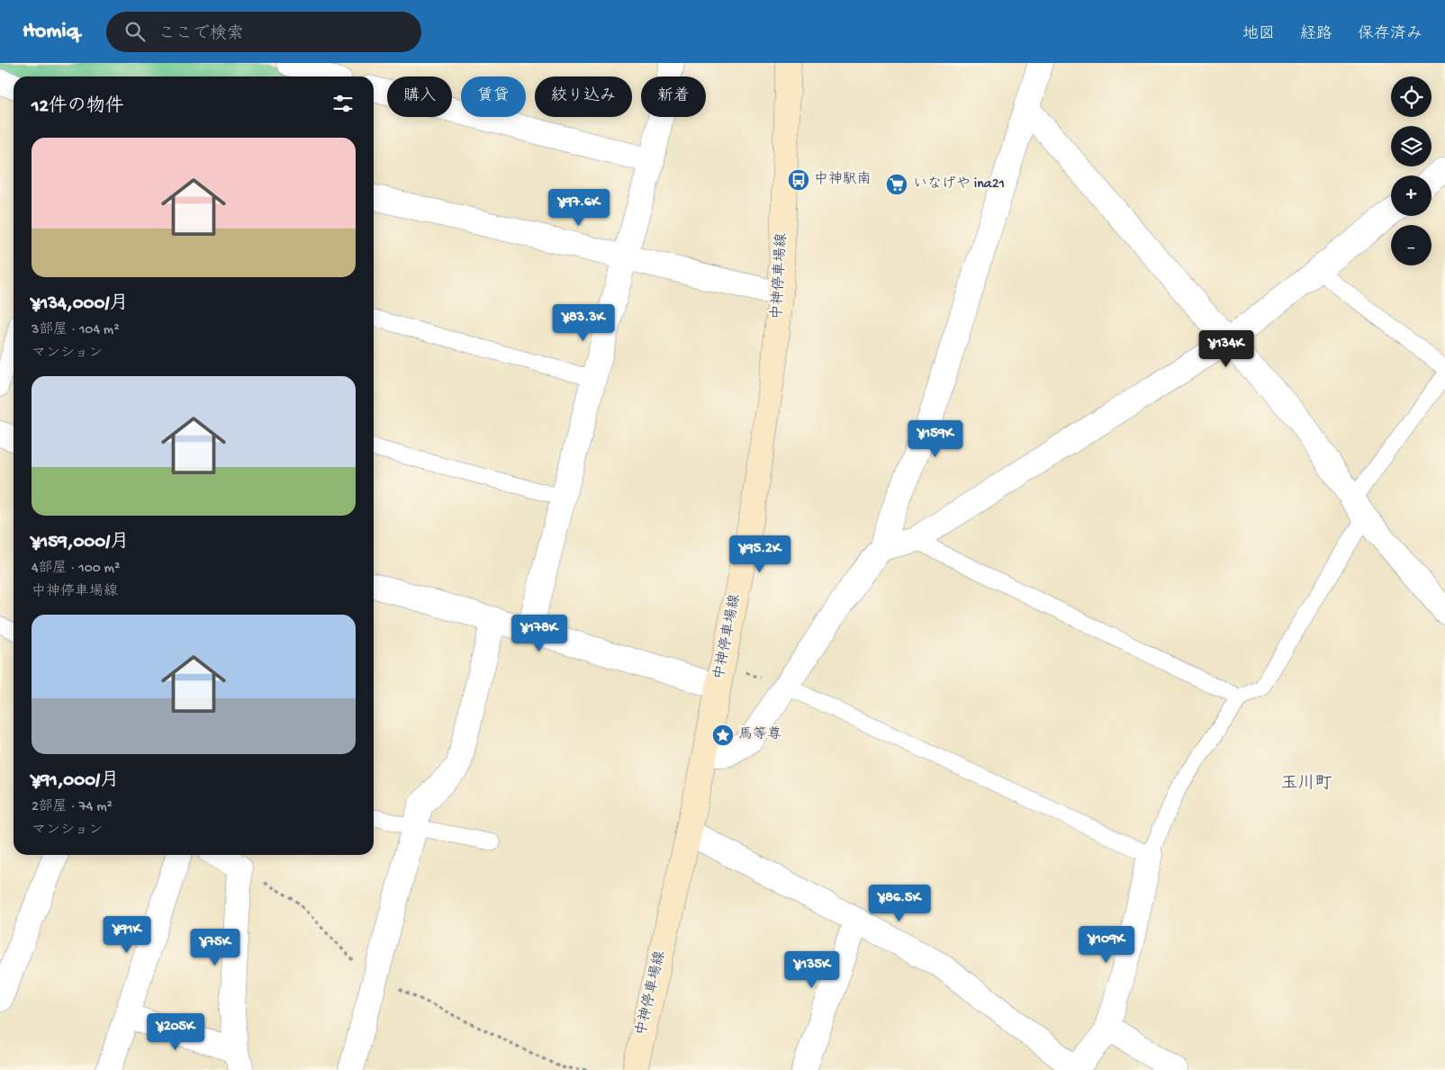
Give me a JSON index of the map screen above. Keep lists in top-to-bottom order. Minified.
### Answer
{"streets":{"main road":["中神停車場線"]},"districts":["玉川町"],"places":{"bus stop":["中神駅南"],"supermarket":["いなげや ina21"],"place":["馬等尊"]},"page":{"header":"Homiq","search":"ここで検索","nav":["地図","経路","保存済み"],"map_buttons":["+","−"],"chip":["購入","賃貸","絞り込み","新着"],"heading":"12件の物件","list":[{"name":"¥134,000/月","note":"3部屋 · 104 m² · マンション"},{"name":"¥159,000/月","note":"4部屋 · 100 m² · 中神停車場線"},{"name":"¥91,000/月","note":"2部屋 · 74 m² · マンション"}],"price":["¥97.6K","¥83.3K","¥134K","¥159K","¥95.2K","¥178K","¥86.5K","¥91K","¥109K","¥75K","¥135K","¥205K"]}}
